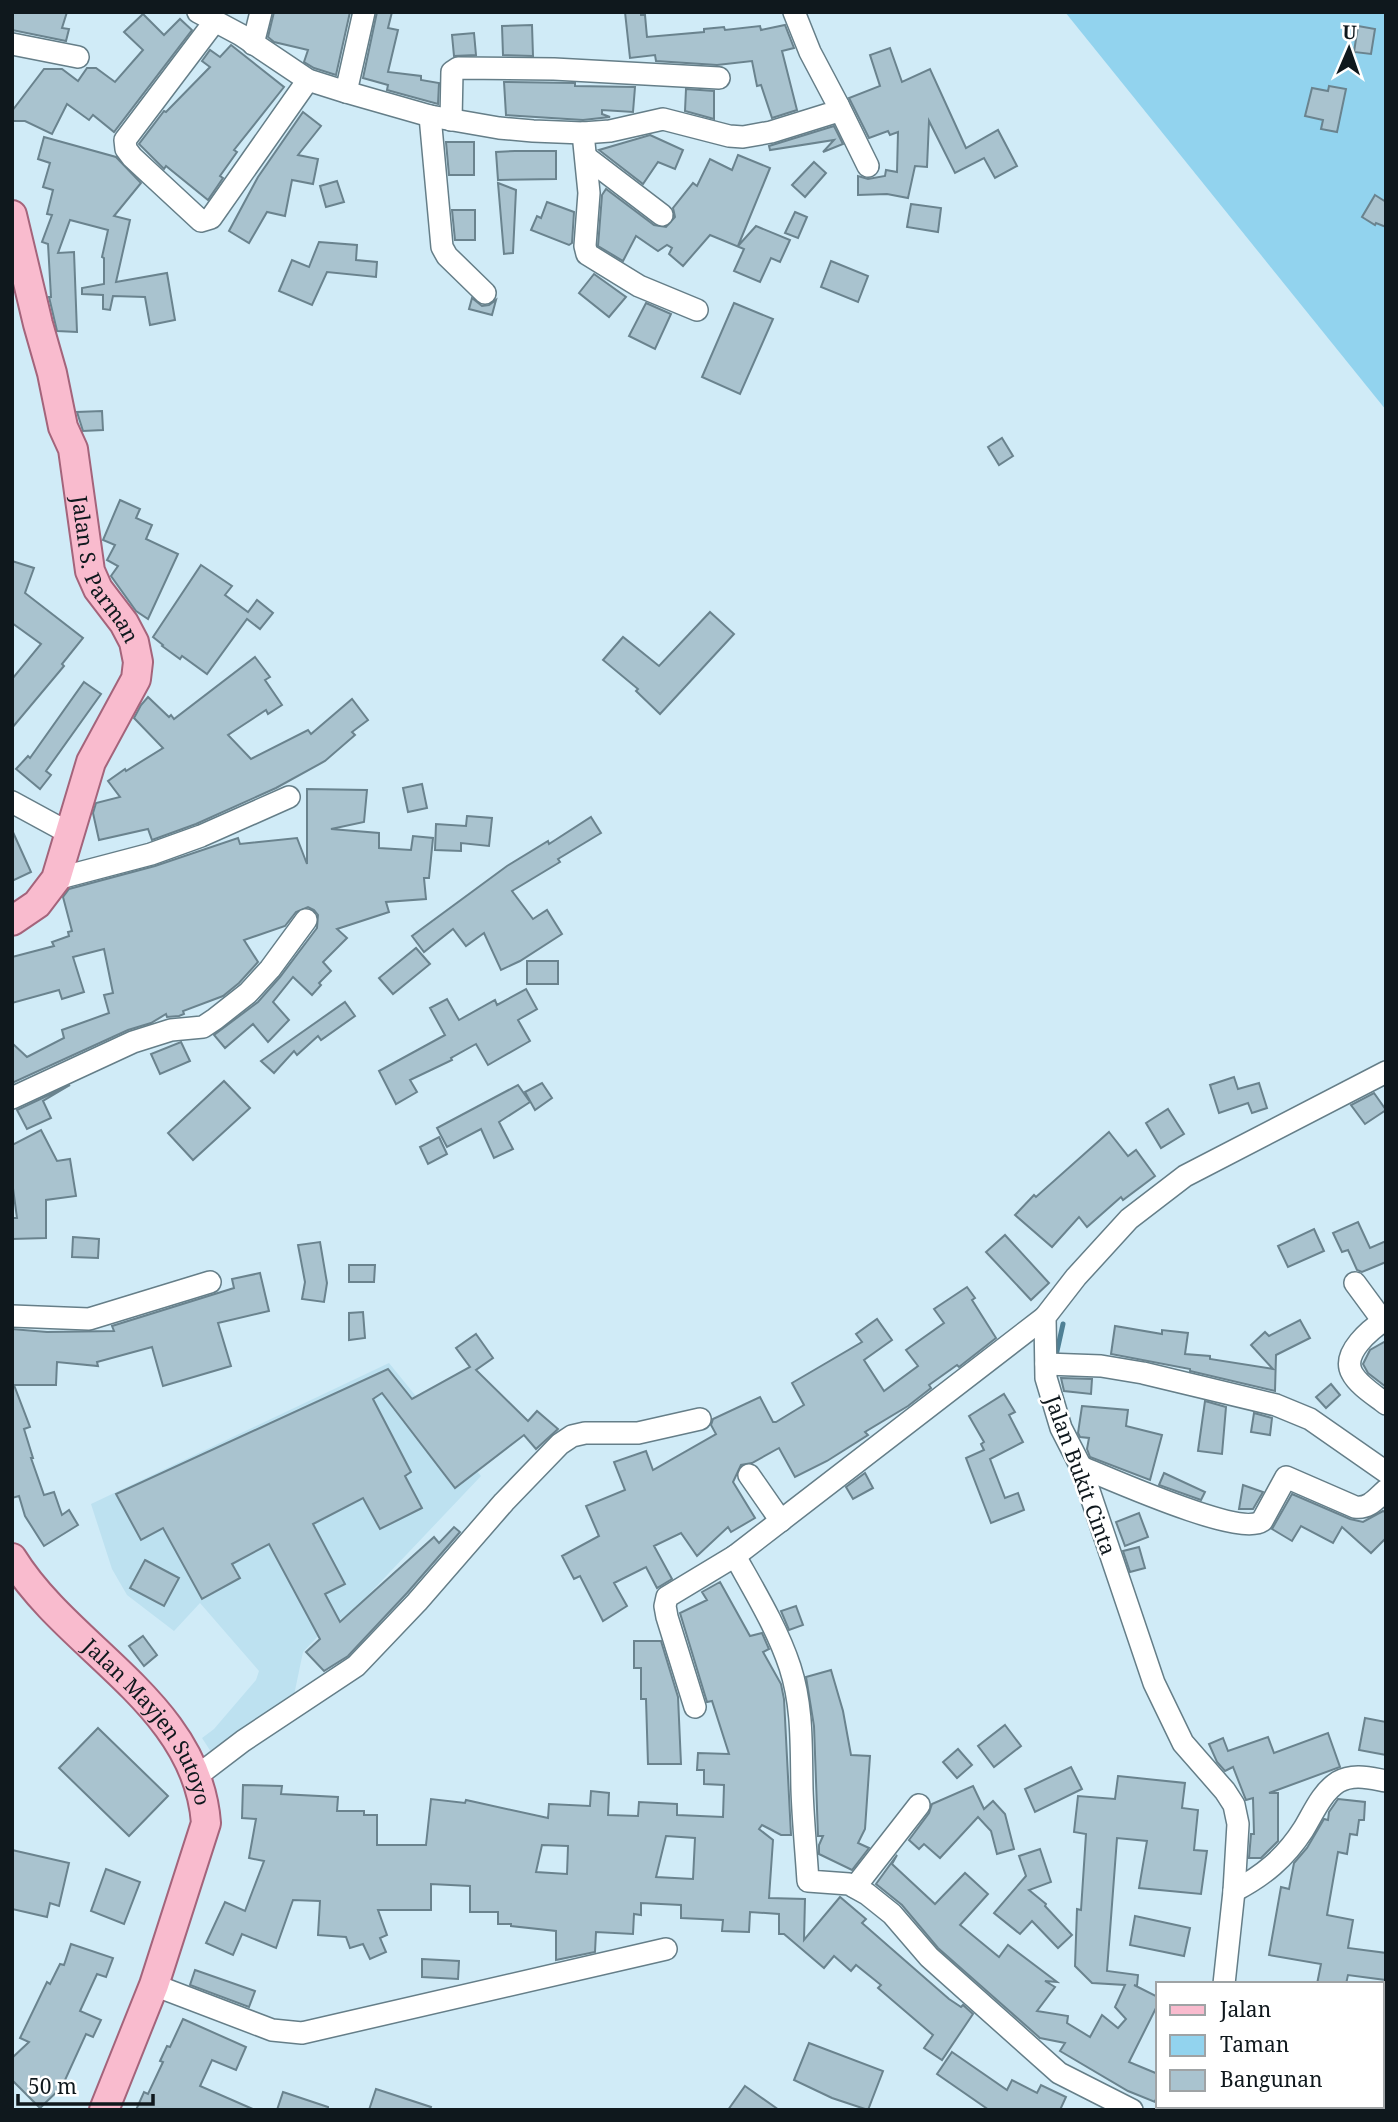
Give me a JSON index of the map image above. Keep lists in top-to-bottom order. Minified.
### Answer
{"streets":{"main road":["Jalan S. Parman","Jalan Mayjen Sutoyo"],"street":["Jalan Bukit Cinta"]},"legend":["Jalan","Taman","Bangunan"],"scale_bar":"50 m","north":"top"}
